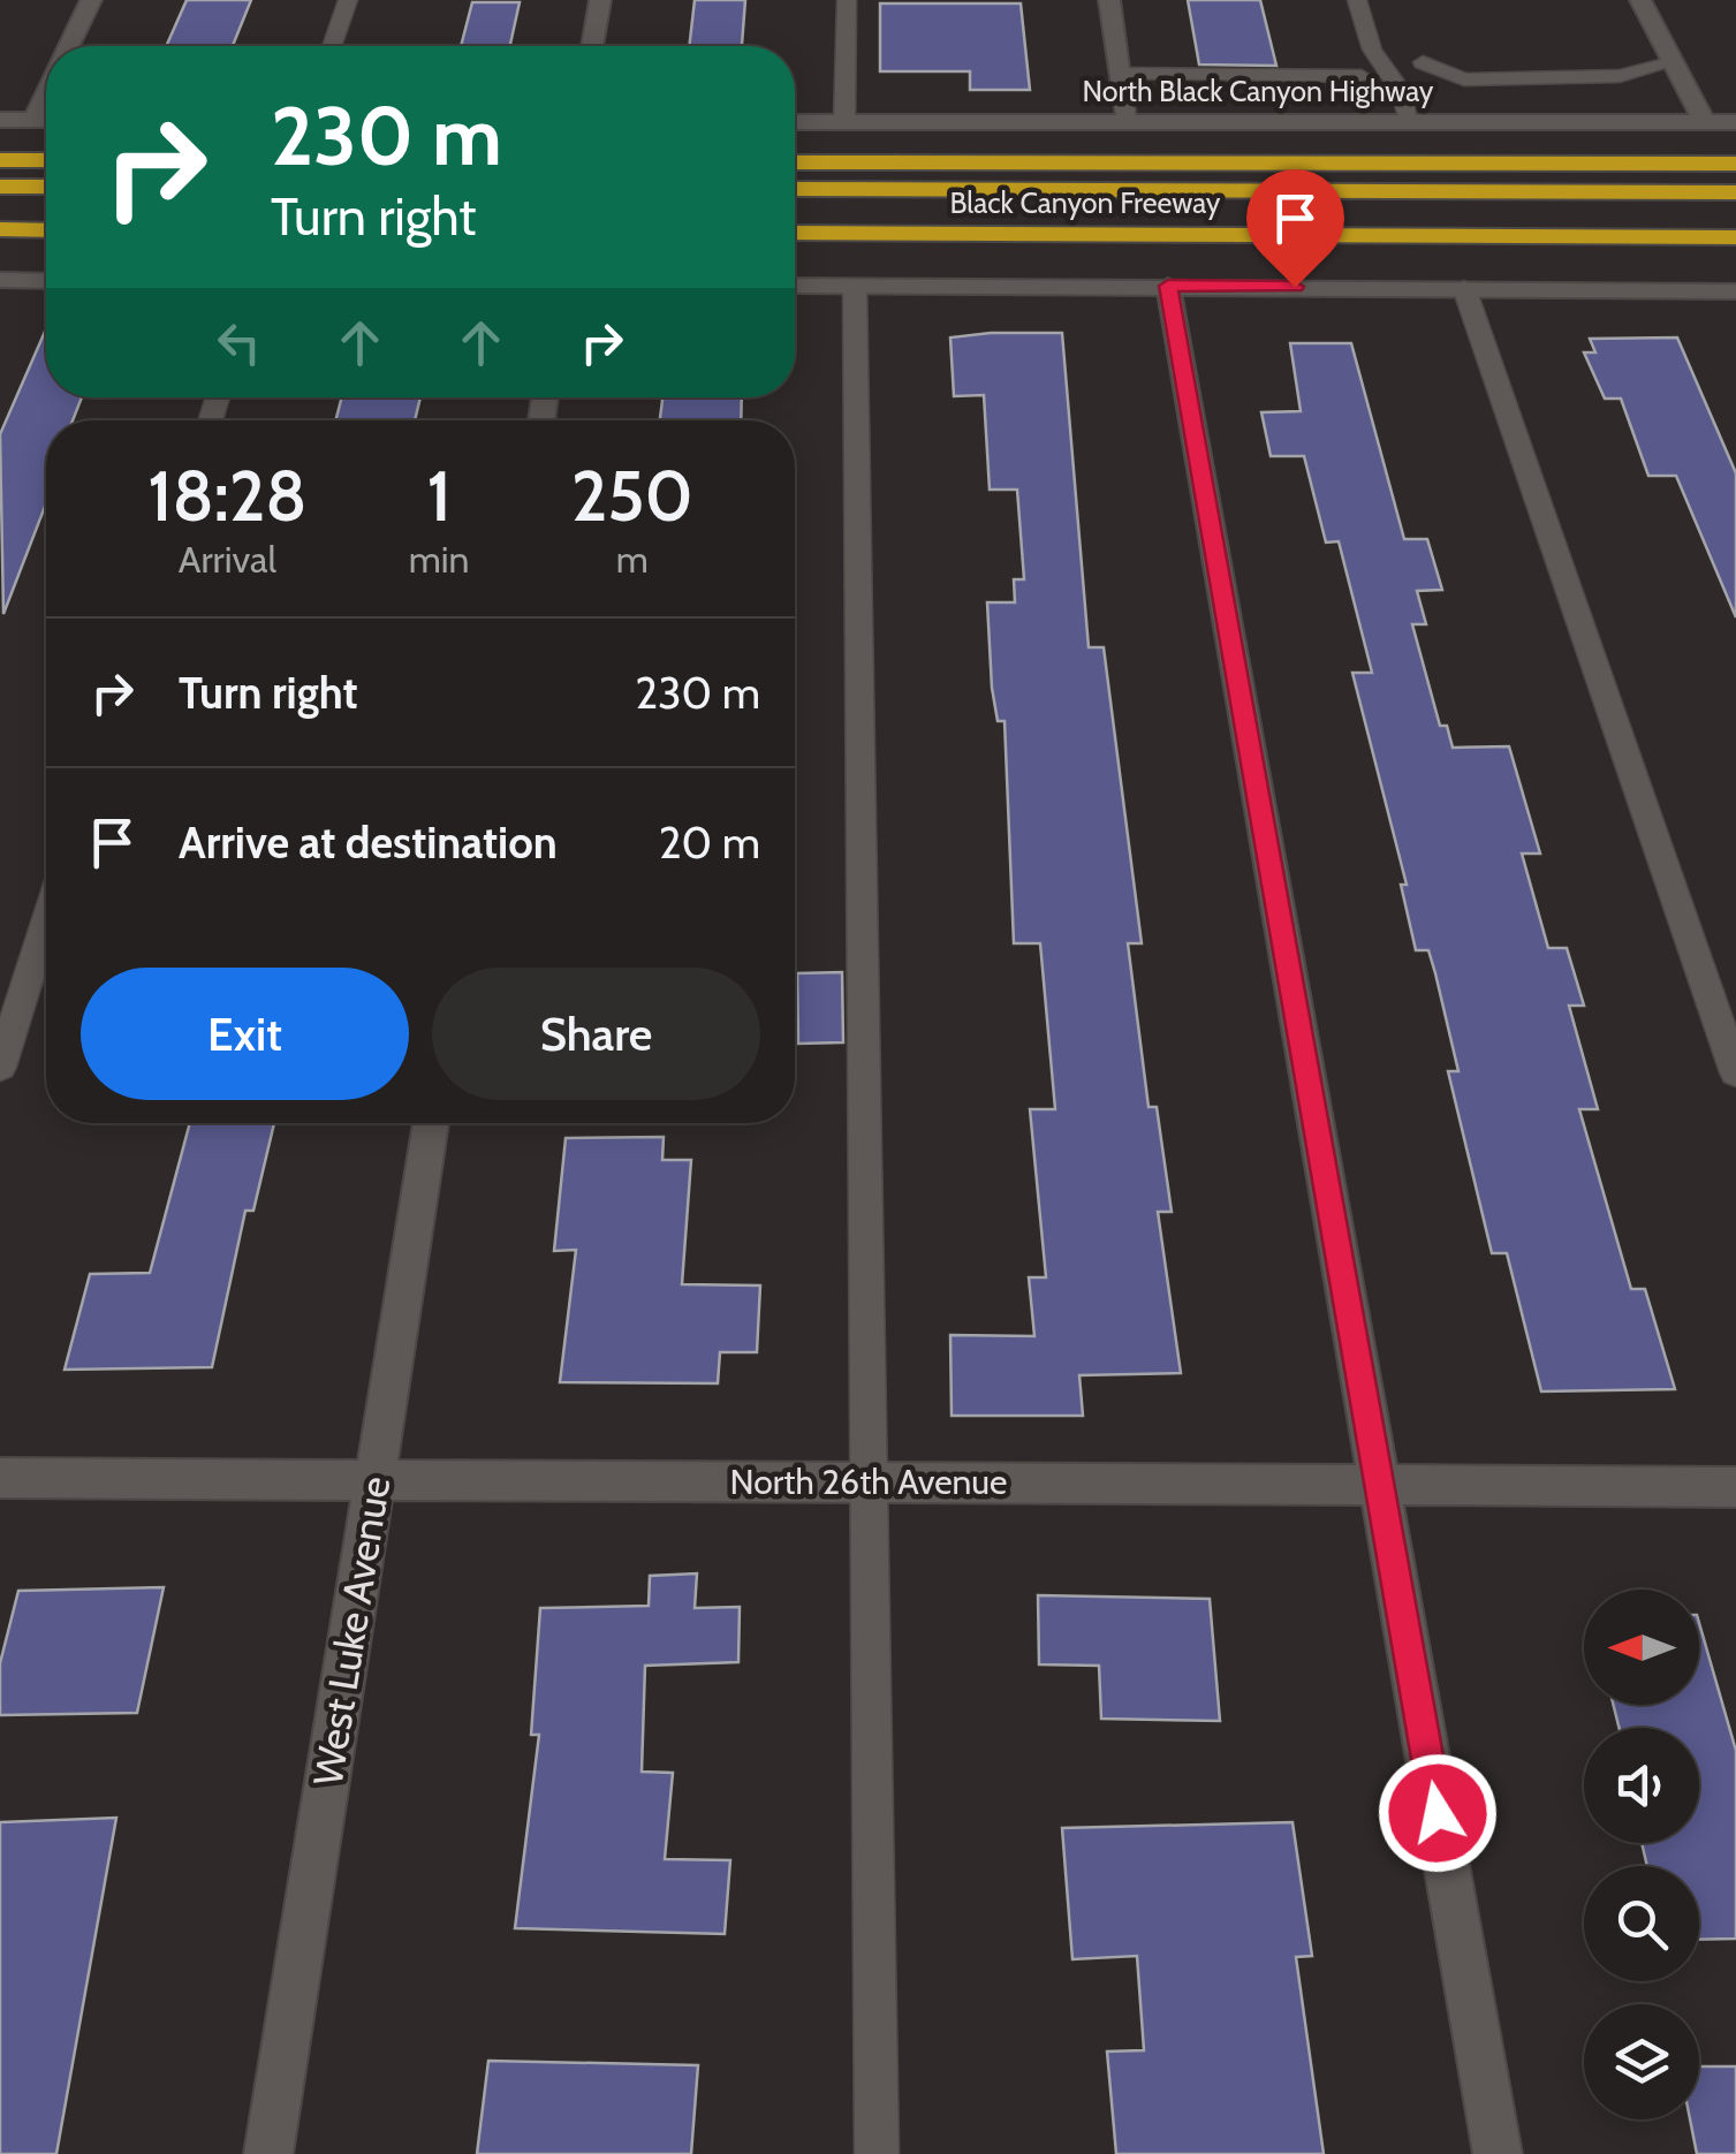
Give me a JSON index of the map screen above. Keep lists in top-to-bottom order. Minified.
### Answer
{"streets":{"highway":["Black Canyon Freeway"],"street":["North Black Canyon Highway","North 26th Avenue","West Luke Avenue"]},"crossings":[["North 26th Avenue","West Luke Avenue"]],"north":"left","page":{"turn":["230 m","Turn right"],"eta":["18:28","Arrival","1","min","250","m"],"list":[{"name":"Turn right","value":"230 m"},{"name":"Arrive at destination","value":"20 m"}],"buttons":["Exit","Share"]}}
